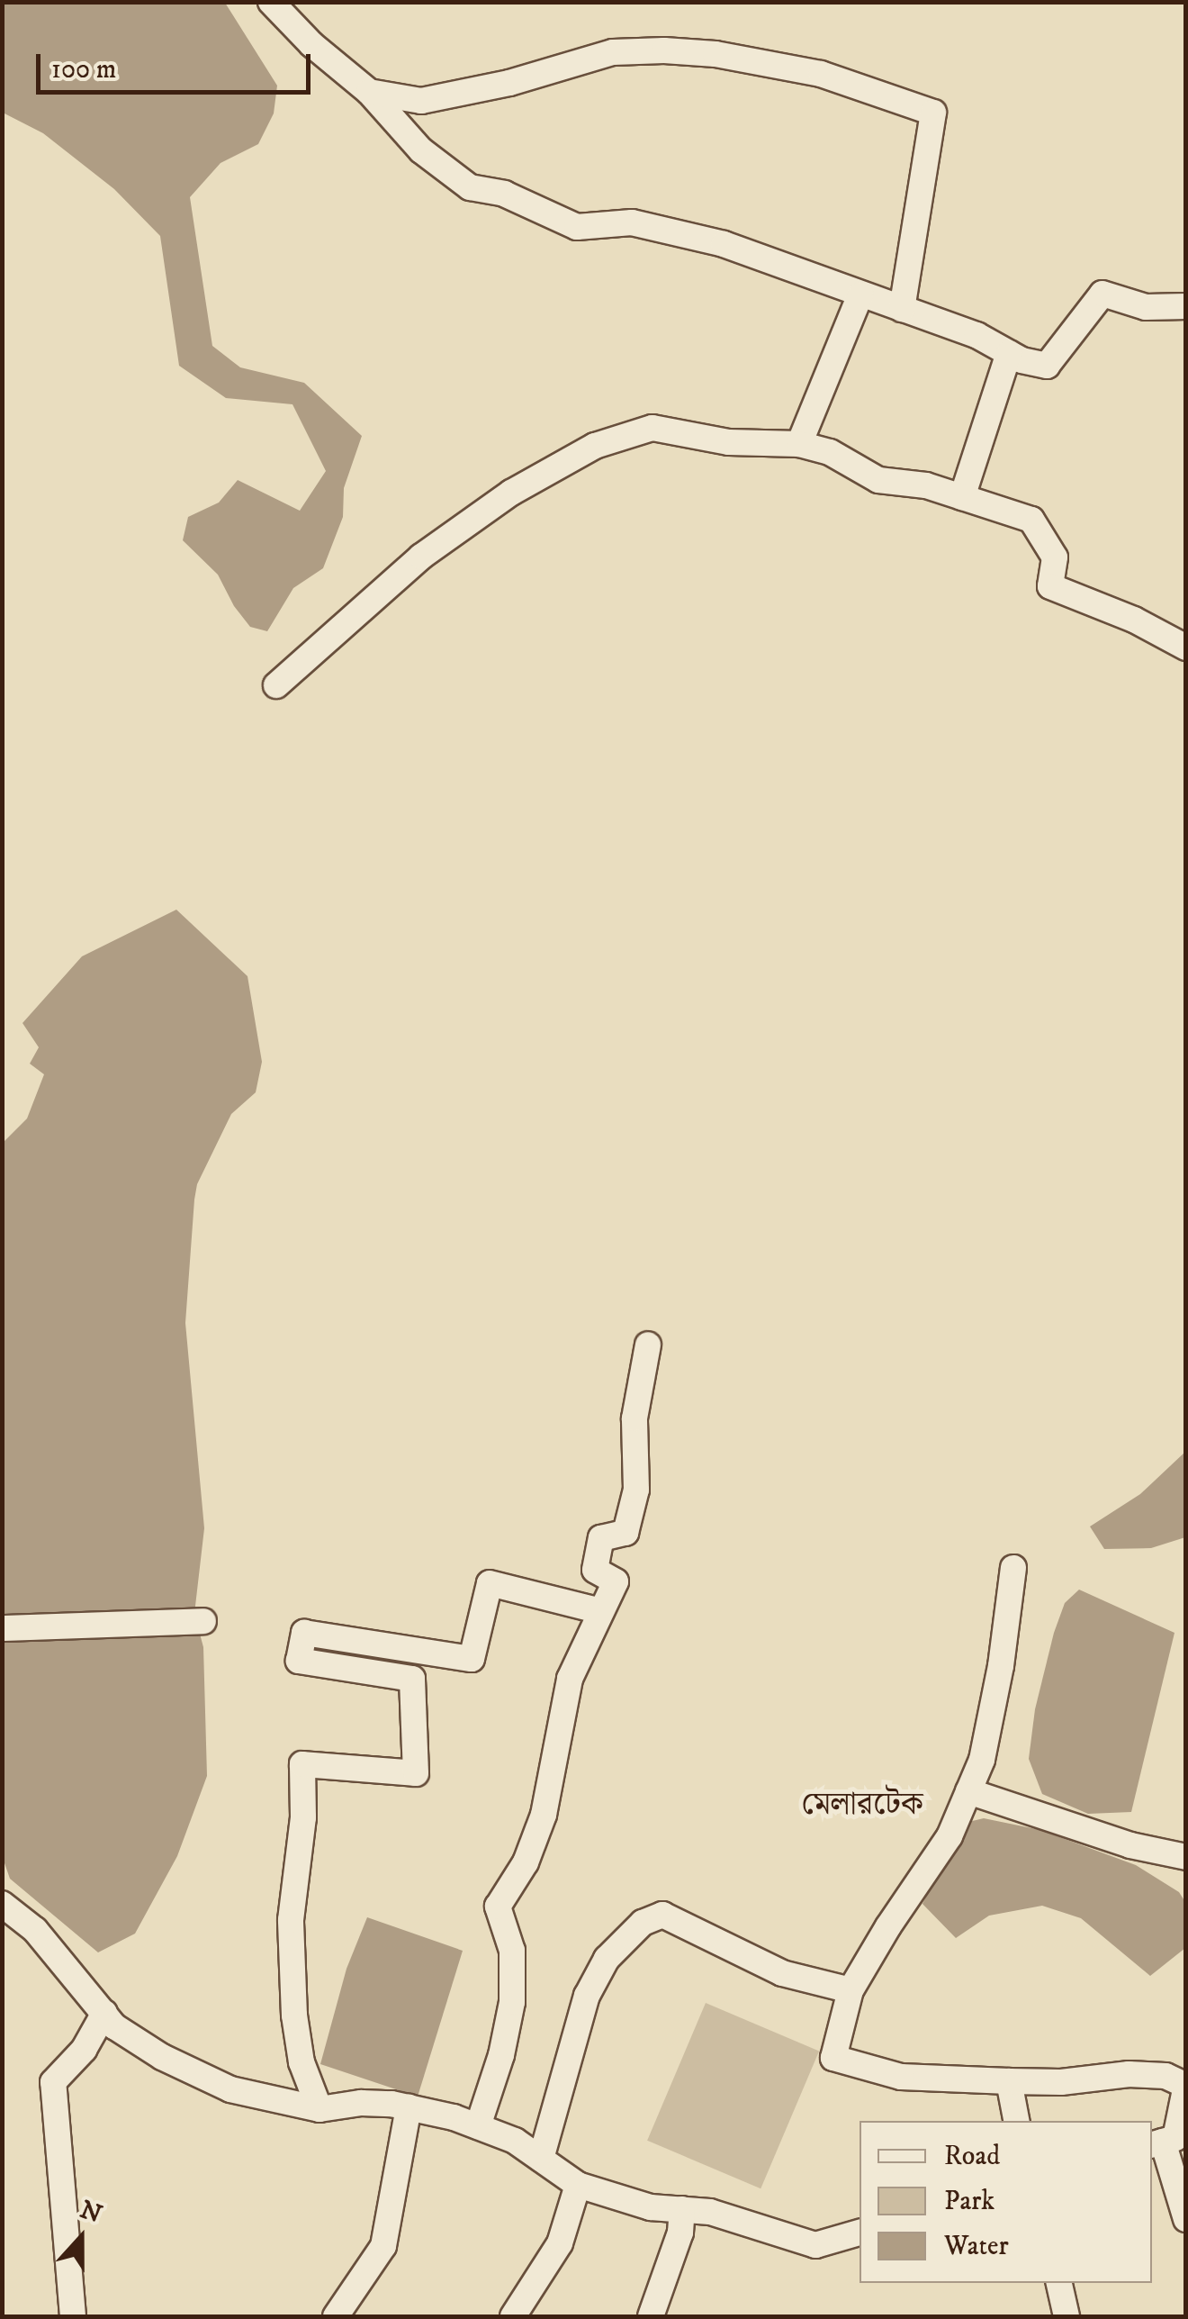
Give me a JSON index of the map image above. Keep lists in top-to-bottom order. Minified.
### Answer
{"districts":["মেলারটেক"],"legend":["Road","Park","Water"],"scale_bar":"100 m","north":"top"}
